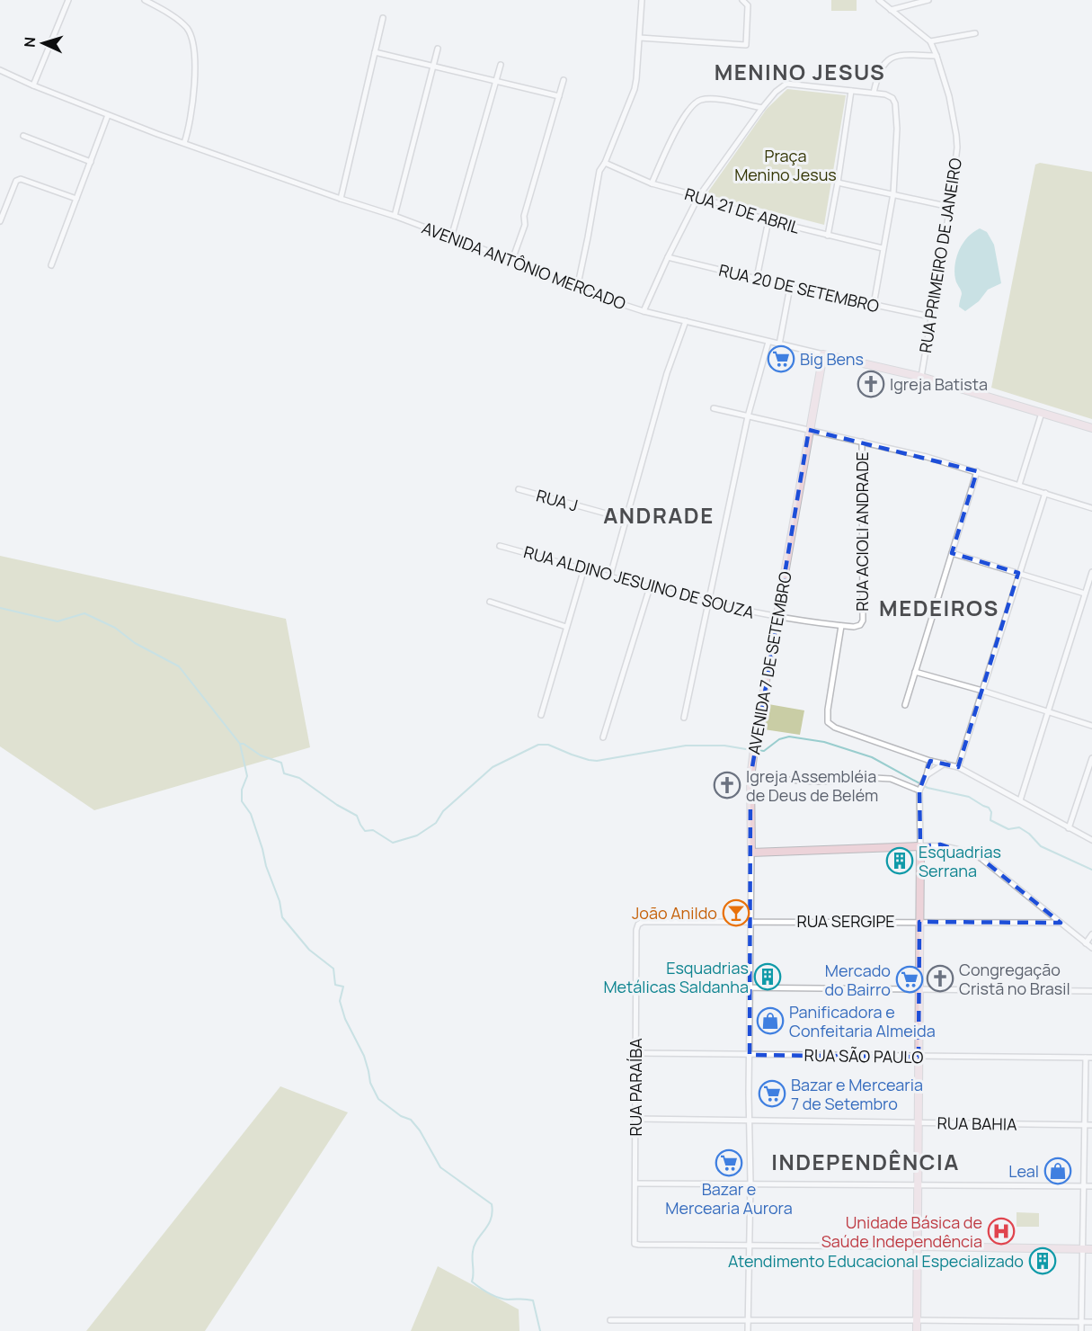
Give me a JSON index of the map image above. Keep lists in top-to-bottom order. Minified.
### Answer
{"streets":{"street":["RUA 21 DE ABRIL","RUA PRIMEIRO DE JANEIRO","AVENIDA ANTÔNIO MERCADO","RUA 20 DE SETEMBRO","RUA J","RUA ACIOLI ANDRADE","RUA ALDINO JESUINO DE SOUZA","AVENIDA 7 DE SETEMBRO","RUA SERGIPE","RUA SÃO PAULO","RUA PARAÍBA","RUA BAHIA"]},"crossings":[["RUA PRIMEIRO DE JANEIRO","AVENIDA ANTÔNIO MERCADO"],["RUA PRIMEIRO DE JANEIRO","RUA 20 DE SETEMBRO"],["AVENIDA ANTÔNIO MERCADO","AVENIDA 7 DE SETEMBRO"],["RUA ACIOLI ANDRADE","RUA ALDINO JESUINO DE SOUZA"],["RUA ALDINO JESUINO DE SOUZA","AVENIDA 7 DE SETEMBRO"],["AVENIDA 7 DE SETEMBRO","RUA SERGIPE"],["AVENIDA 7 DE SETEMBRO","RUA SÃO PAULO"],["AVENIDA 7 DE SETEMBRO","RUA PARAÍBA"],["AVENIDA 7 DE SETEMBRO","RUA BAHIA"],["RUA SERGIPE","RUA PARAÍBA"],["RUA SÃO PAULO","RUA PARAÍBA"],["RUA PARAÍBA","RUA BAHIA"]],"districts":["MENINO JESUS","ANDRADE","MEDEIROS","INDEPENDÊNCIA"],"parks":["Praça Menino Jesus"],"places":{"supermarket":["Big Bens","Mercado do Bairro","Bazar e Mercearia 7 de Setembro","Bazar e Mercearia Aurora"],"church":["Igreja Batista","Igreja Assembléia de Deus de Belém","Congregação Cristã no Brasil"],"building":["Esquadrias Serrana","Esquadrias Metálicas Saldanha","Atendimento Educacional Especializado"],"bar":["João Anildo"],"shop":["Panificadora e Confeitaria Almeida","Leal"],"hospital":["Unidade Básica de Saúde Independência"]},"north":"left"}
